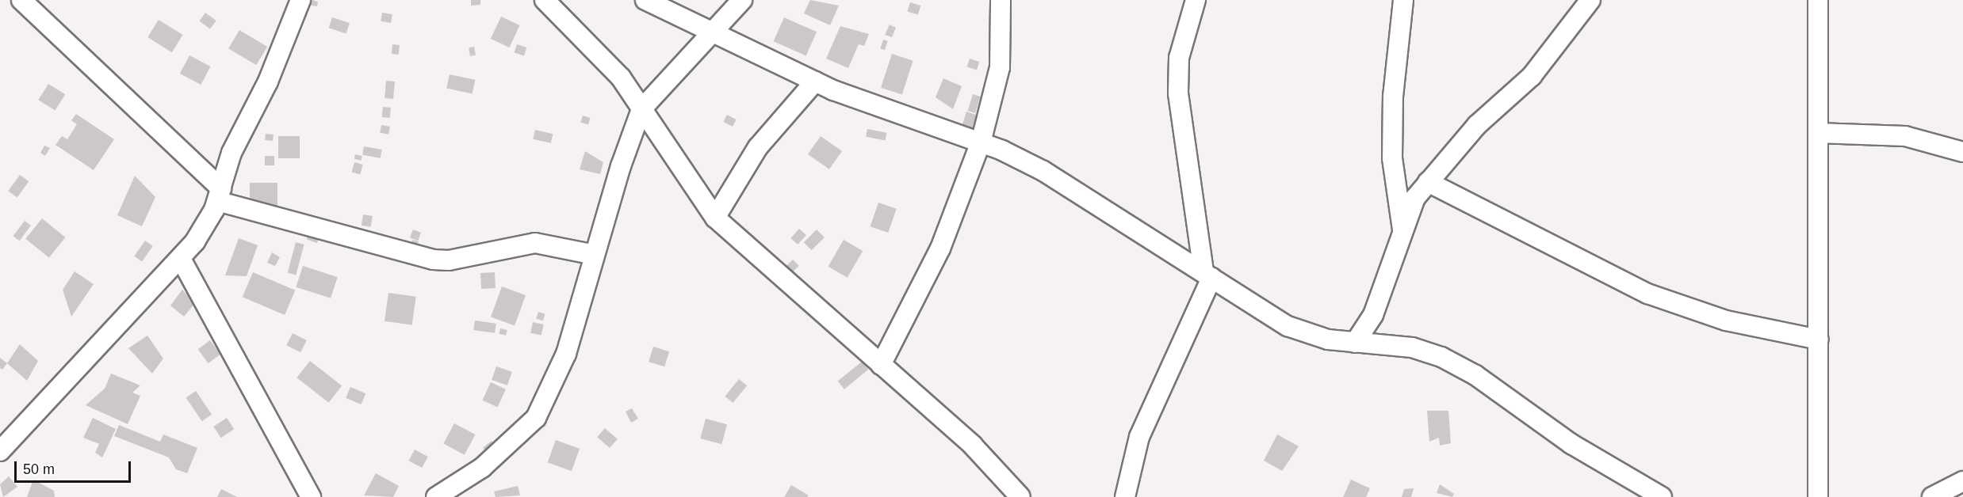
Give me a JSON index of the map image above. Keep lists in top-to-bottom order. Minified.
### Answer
{"scale_bar":"50 m"}
